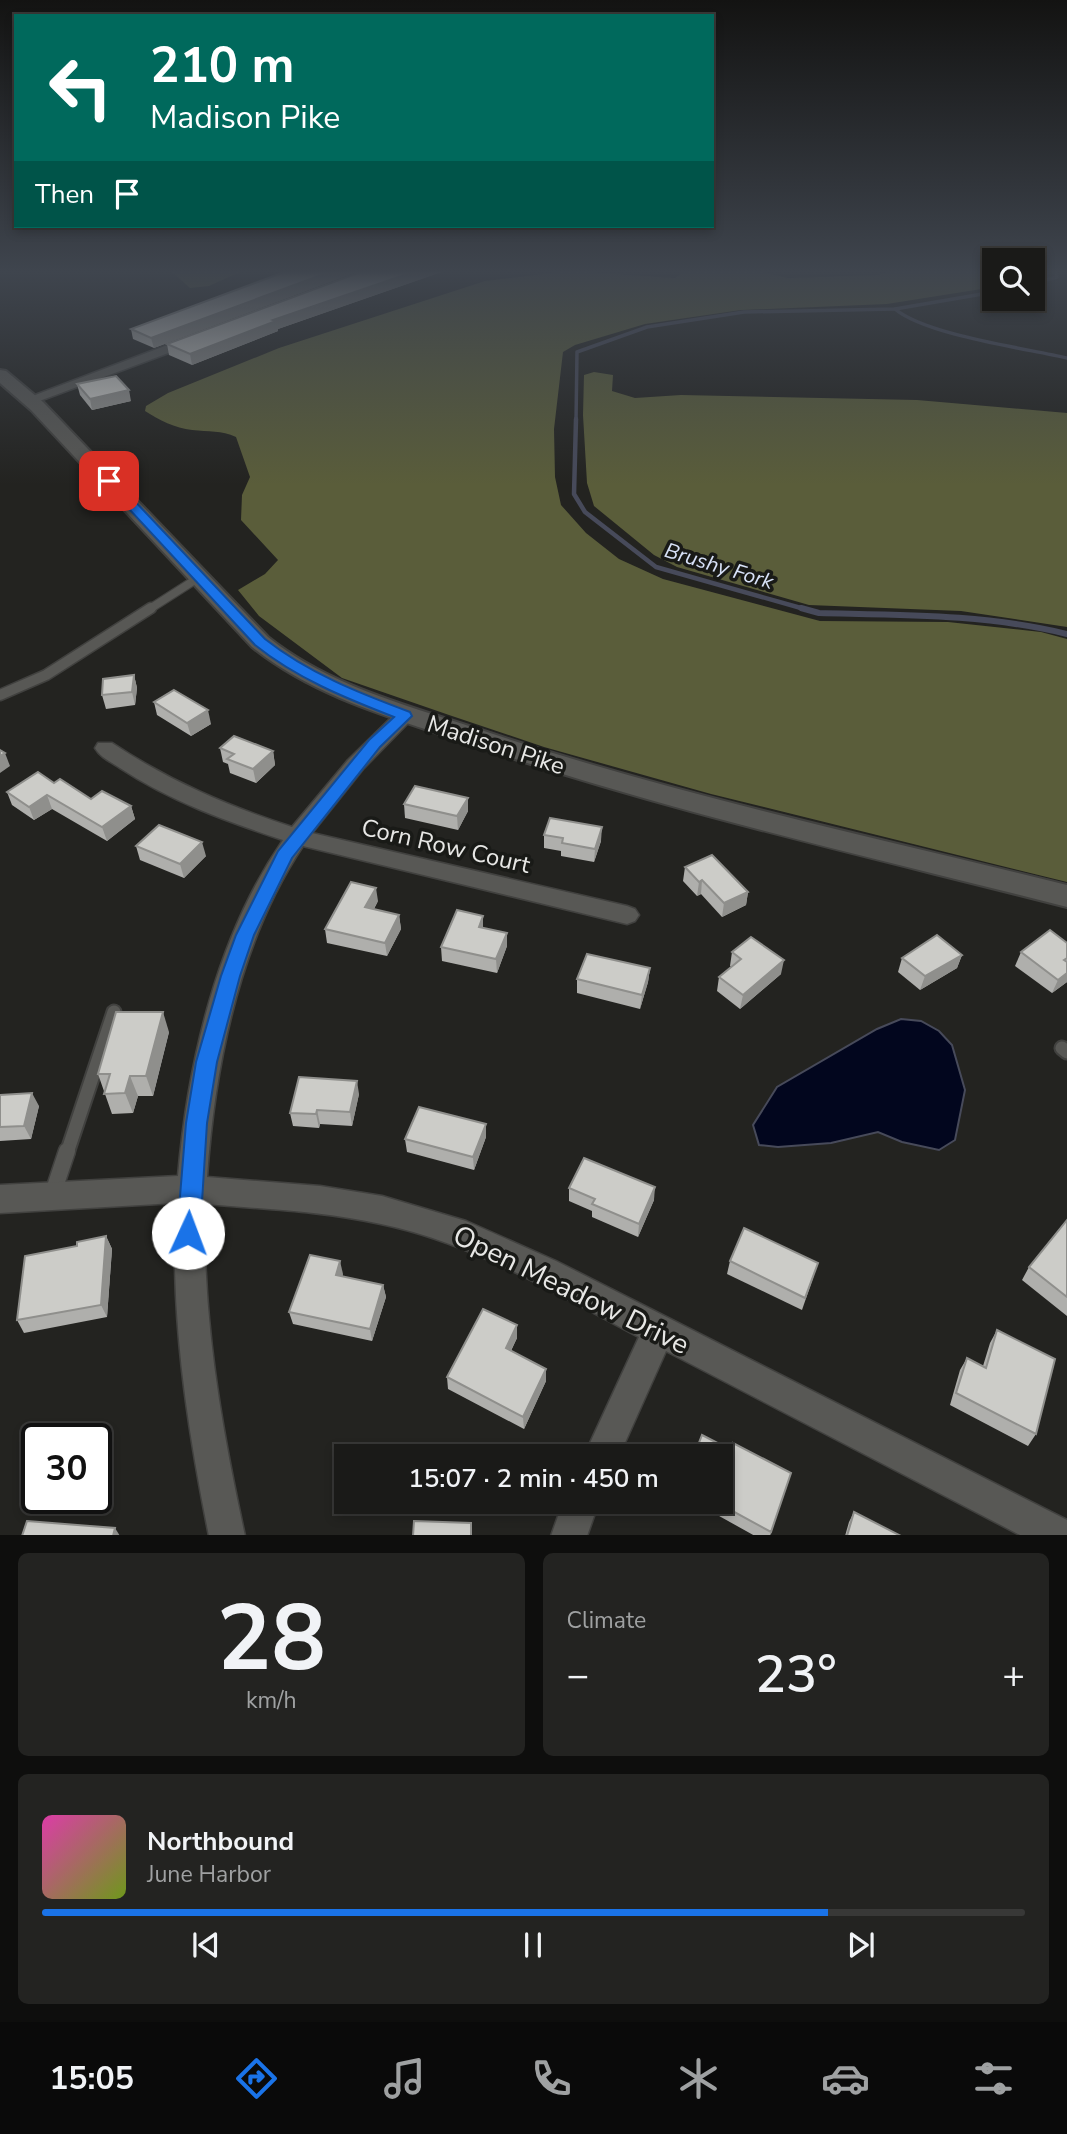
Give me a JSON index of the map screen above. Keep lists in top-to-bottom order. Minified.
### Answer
{"streets":{"street":["Madison Pike","Corn Row Court","Open Meadow Drive"]},"water":["Brushy Fork"],"page":{"turn":["210 m","Madison Pike"],"then":"Then","limit":"30","trip":"15:07 · 2 min · 450 m","tile":[["28","km/h"],"Climate"],"heat":["−","23°","+"],"song":["Northbound","June Harbor"],"tabs":"15:05"}}
